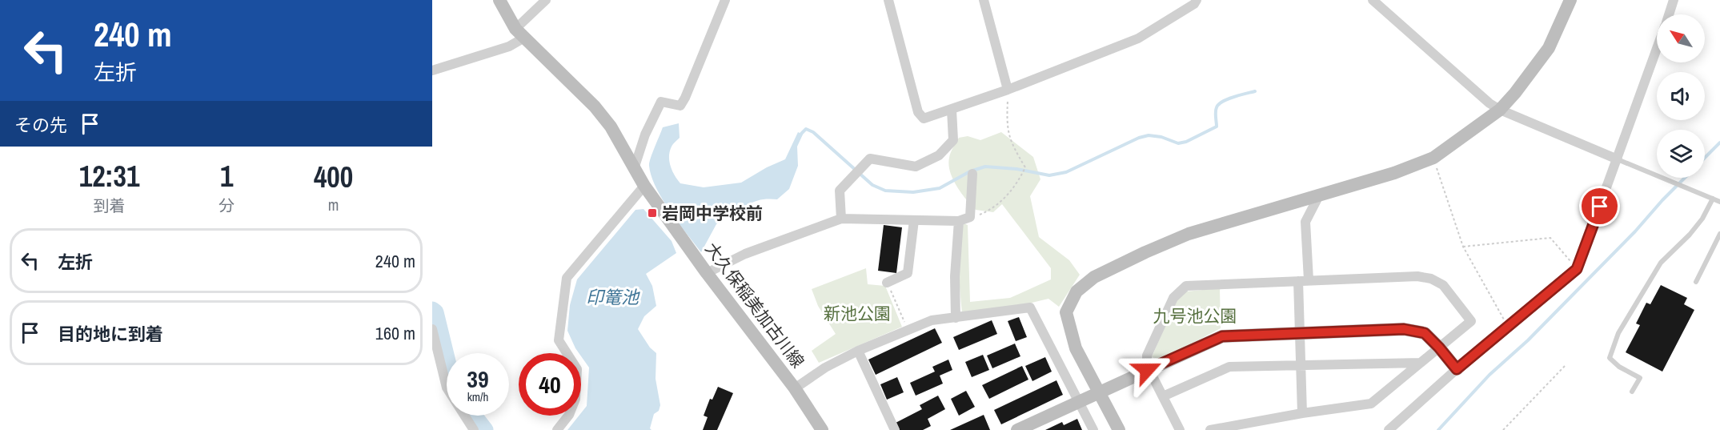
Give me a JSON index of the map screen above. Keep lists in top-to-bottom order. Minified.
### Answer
{"streets":{"street":["大久保稲美加古川線"]},"water":["印篭池"],"parks":["新池公園","九号池公園"],"places":{"transit":["岩岡中学校前"]},"north":"top left","page":{"turn":["240 m","左折"],"then":"その先","eta":["12:31","到着","1","分","400","m"],"list":[{"name":"左折","value":"240 m"},{"name":"目的地に到着","value":"160 m"}],"speed":"39 km/h","limit":"40"}}
